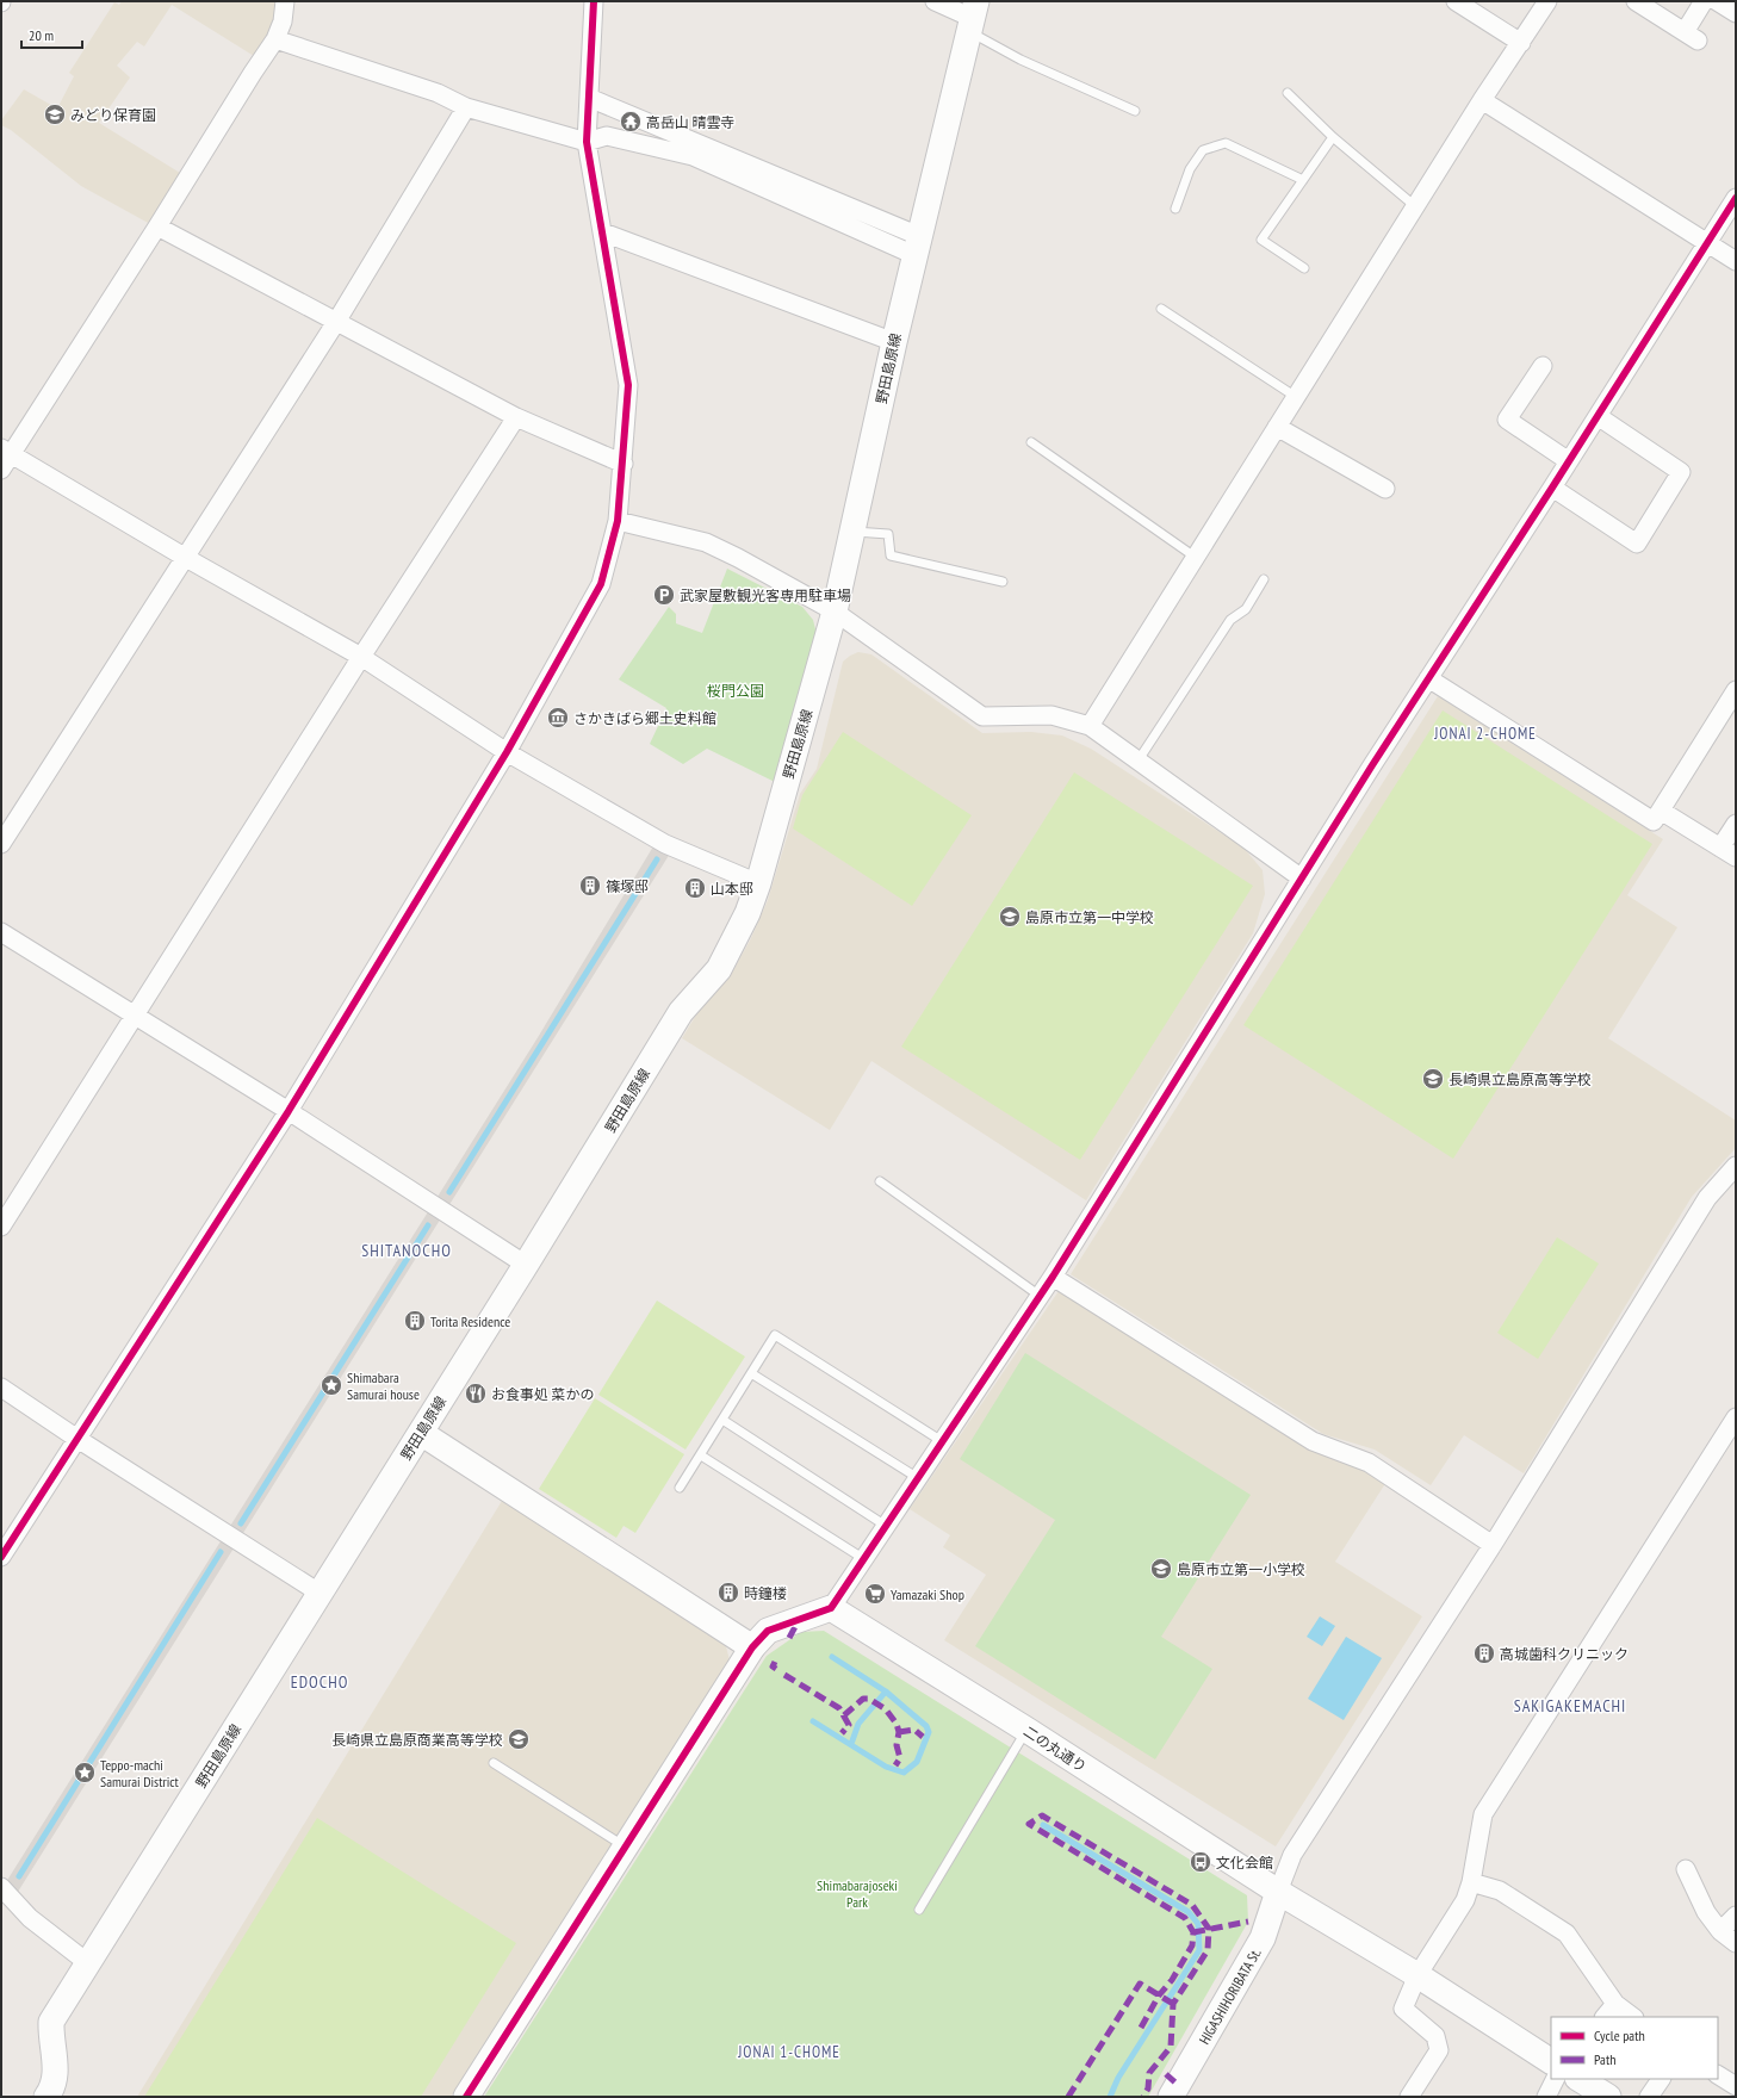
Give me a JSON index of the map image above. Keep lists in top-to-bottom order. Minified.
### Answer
{"streets":{"main road":["野田島原線","二の丸通り","HIGASHIHORIBATA St."]},"crossings":[["二の丸通り","HIGASHIHORIBATA St."]],"districts":["JONAI 2-CHOME","SHITANOCHO","EDOCHO","SAKIGAKEMACHI","JONAI 1-CHOME"],"parks":["桜門公園","Shimabarajoseki Park"],"places":{"school or university":["みどり保育園","島原市立第一中学校","長崎県立島原高等学校","島原市立第一小学校","長崎県立島原商業高等学校"],"temple":["高岳山 晴雲寺"],"parking":["武家屋敷観光客専用駐車場"],"museum":["さかきばら郷土史料館"],"building":["篠塚邸","山本邸","Torita Residence","時鐘楼","高城歯科クリニック"],"place":["Shimabara Samurai house","Teppo-machi Samurai District"],"restaurant":["お食事処 菜かの"],"supermarket":["Yamazaki Shop"],"bus stop":["文化会館"]},"legend":["Cycle path","Path"],"scale_bar":"20 m"}
